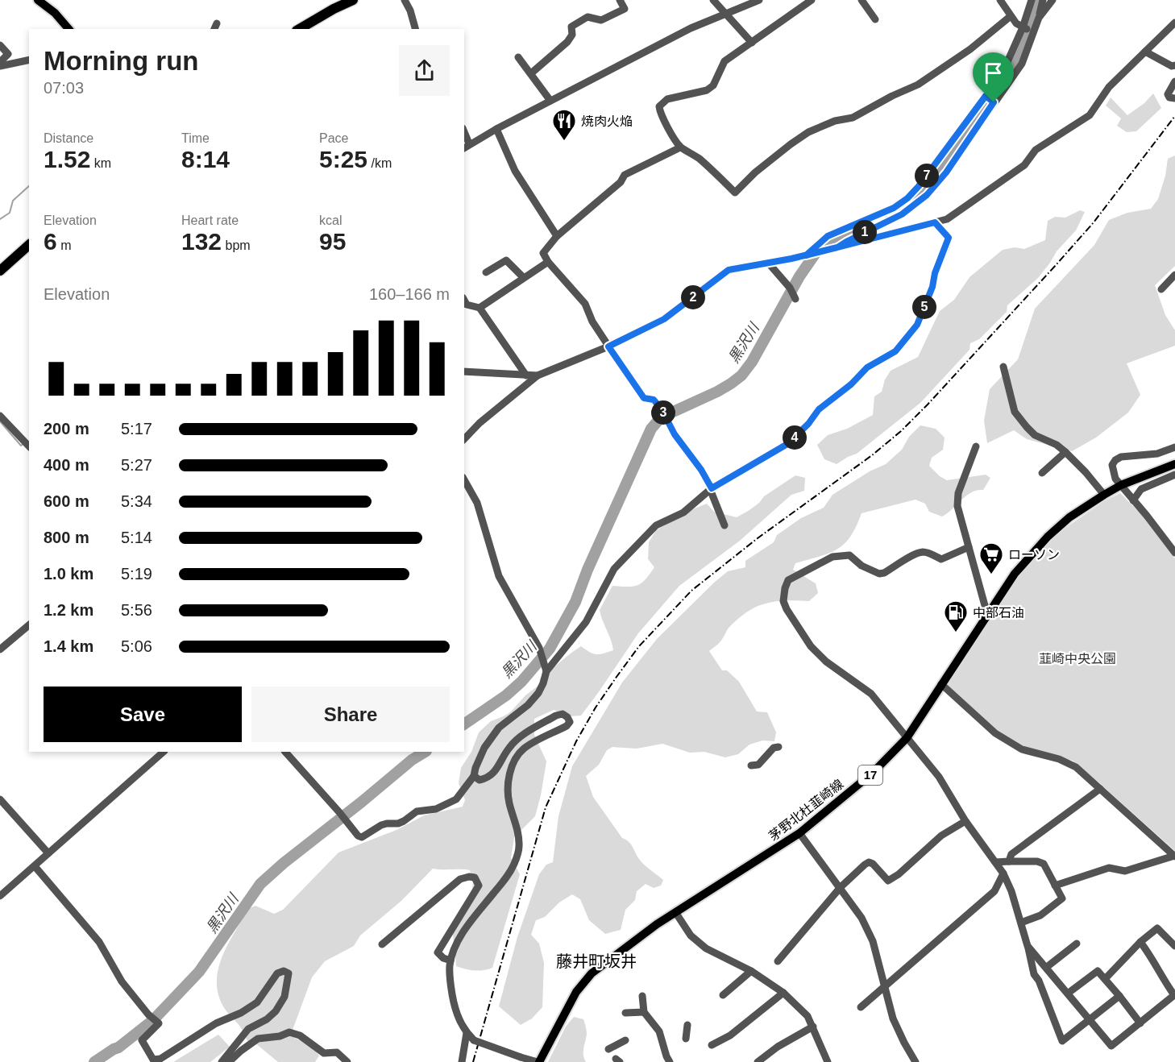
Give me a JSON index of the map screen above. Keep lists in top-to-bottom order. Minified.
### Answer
{"streets":{"main road":["17","茅野北杜韮崎線"]},"districts":["藤井町坂井"],"water":["黒沢川"],"parks":["韮崎中央公園"],"places":{"restaurant":["焼肉火焔"],"supermarket":["ローソン"],"fuel station":["中部石油"]},"page":{"heading":["Morning run","07:03"],"stats":[["Distance","1.52 km"],["Time","8:14"],["Pace","5:25 /km"],["Elevation","6 m"],["Heart rate","132 bpm"],["kcal","95"]],"pins":["7","1","2","5","3","4"],"chart":["Elevation","160–166 m"],"list":[{"name":"200 m","note":"5:17"},{"name":"400 m","note":"5:27"},{"name":"600 m","note":"5:34"},{"name":"800 m","note":"5:14"},{"name":"1.0 km","note":"5:19"},{"name":"1.2 km","note":"5:56"},{"name":"1.4 km","note":"5:06"}],"buttons":["Save","Share"]}}
